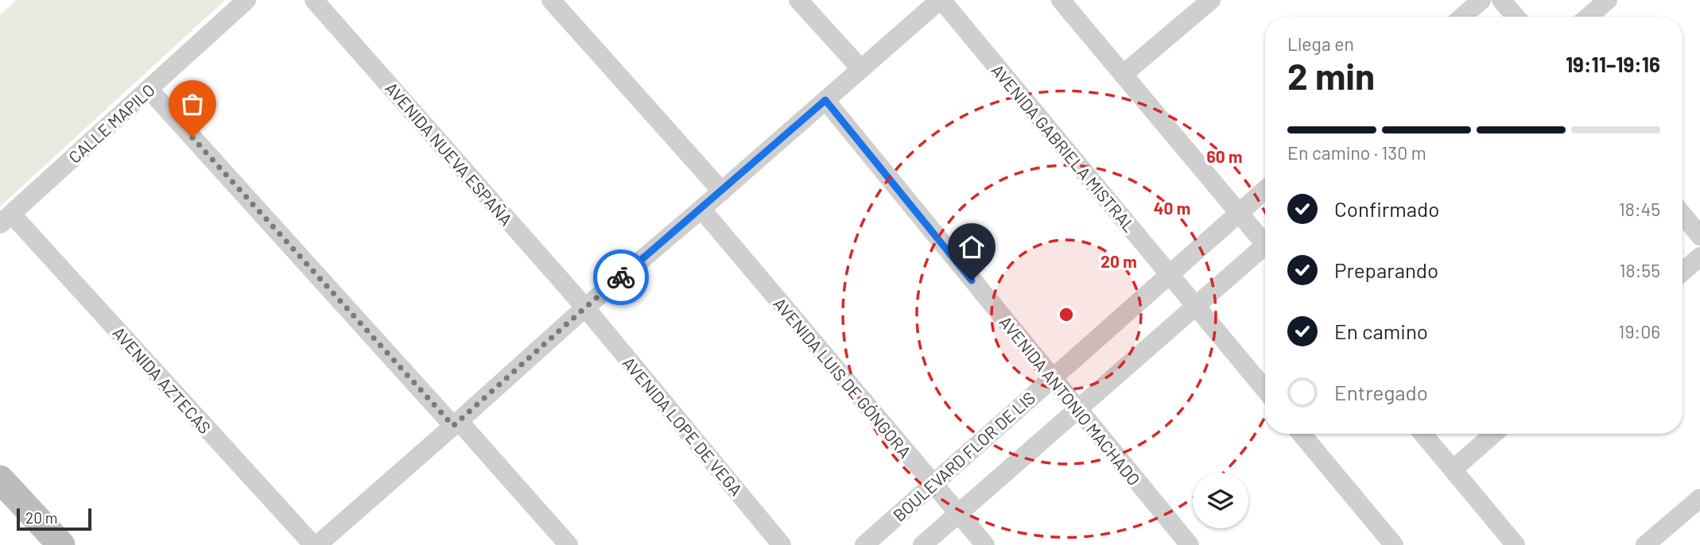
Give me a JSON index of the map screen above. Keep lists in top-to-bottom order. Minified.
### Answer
{"streets":{"street":["CALLE MAPILO","AVENIDA GABRIELA MISTRAL","AVENIDA NUEVA ESPAÑA","AVENIDA LUIS DE GÓNGORA","AVENIDA AZTECAS","AVENIDA ANTONIO MACHADO","AVENIDA LOPE DE VEGA","BOULEVARD FLOR DE LIS"]},"crossings":[["CALLE MAPILO","AVENIDA AZTECAS"],["AVENIDA GABRIELA MISTRAL","BOULEVARD FLOR DE LIS"],["AVENIDA NUEVA ESPAÑA","AVENIDA LOPE DE VEGA"],["AVENIDA LUIS DE GÓNGORA","BOULEVARD FLOR DE LIS"],["AVENIDA ANTONIO MACHADO","BOULEVARD FLOR DE LIS"]],"scale_bar":"20 m","page":{"heading":["2 min","Llega en","19:11–19:16"],"bar":"En camino · 130 m","list":[["Confirmado","18:45"],["Preparando","18:55"],["En camino","19:06"],"Entregado"],"scale":"20 m"},"rings":["60 m","40 m","20 m"]}
